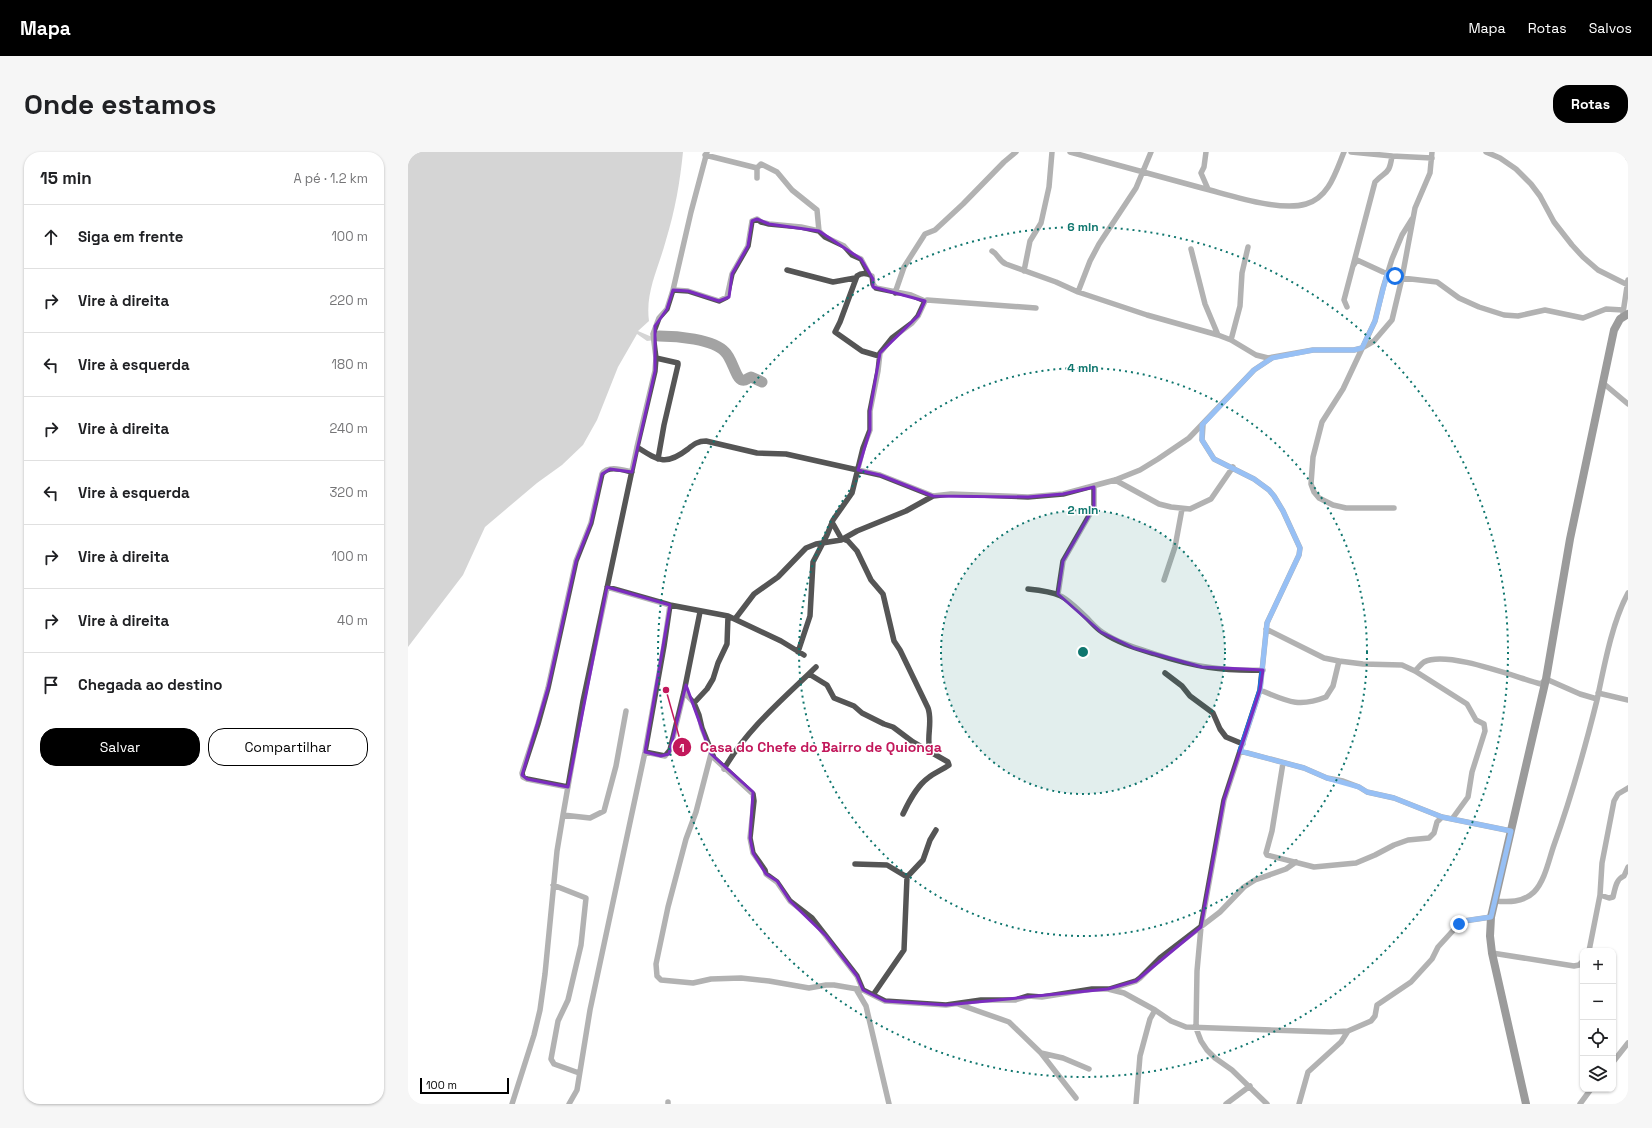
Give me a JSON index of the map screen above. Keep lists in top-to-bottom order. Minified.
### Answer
{"places":["Casa do Chefe do Bairro de Quionga"],"scale_bar":"100 m","page":{"header":"Mapa","nav":["Mapa","Rotas","Salvos"],"buttons":["Rotas",["Salvar","Compartilhar"]],"title":"Onde estamos","heading":["15 min","A pé · 1.2 km"],"list":[["Siga em frente","100 m"],["Vire à direita","220 m"],["Vire à esquerda","180 m"],["Vire à direita","240 m"],["Vire à esquerda","320 m"],["Vire à direita","100 m"],["Vire à direita","40 m"],"Chegada ao destino"],"map_buttons":["+","−"],"scale":"100 m"},"rings":["6 min","4 min","2 min"]}
